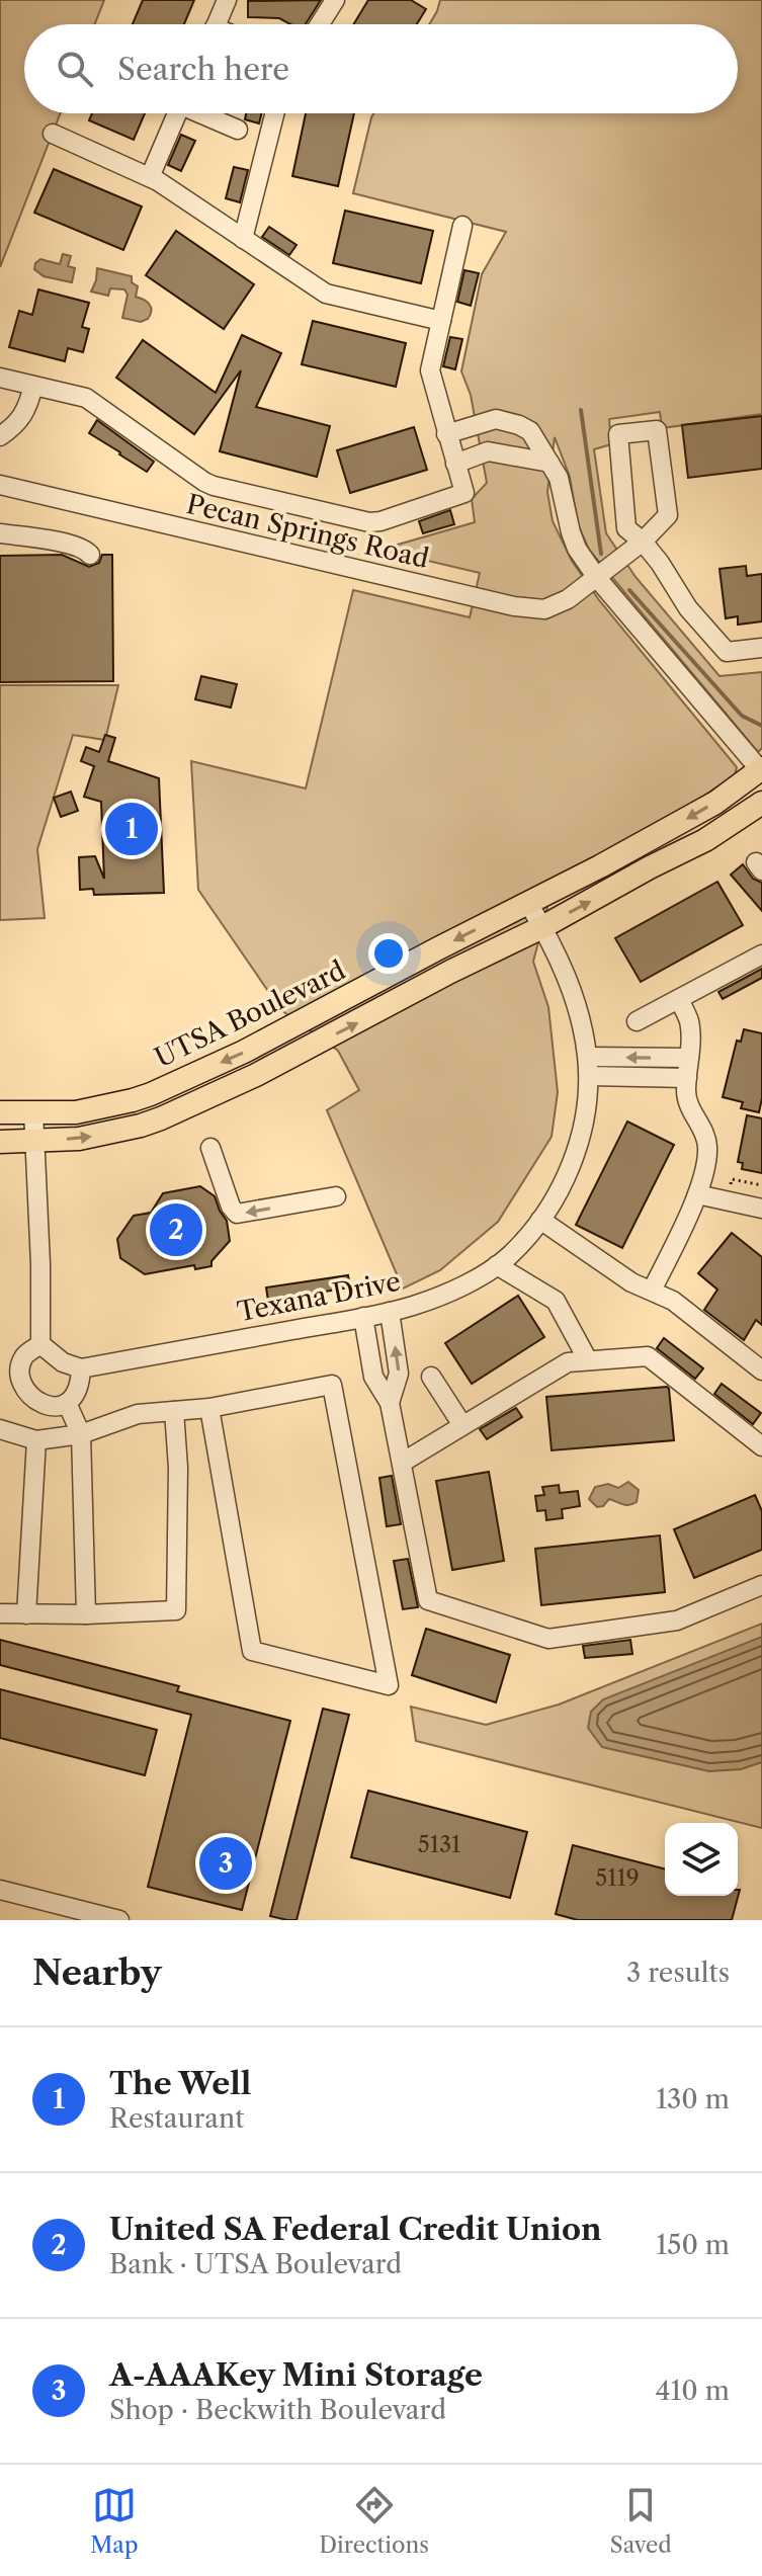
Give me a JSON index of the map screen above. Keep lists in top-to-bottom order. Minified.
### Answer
{"streets":{"main road":["UTSA Boulevard"],"street":["Pecan Springs Road","Texana Drive"]},"crossings":[["UTSA Boulevard","Texana Drive"]],"house_numbers":["5131","5119"],"page":{"search":"Search here","pins":["1","2","3"],"heading":["Nearby","3 results"],"list":[{"mark":"1","name":"The Well","note":"Restaurant","value":"130 m"},{"mark":"2","name":"United SA Federal Credit Union","note":"Bank · UTSA Boulevard","value":"150 m"},{"mark":"3","name":"A-AAAKey Mini Storage","note":"Shop · Beckwith Boulevard","value":"410 m"}],"nav":["Map","Directions","Saved"]}}
